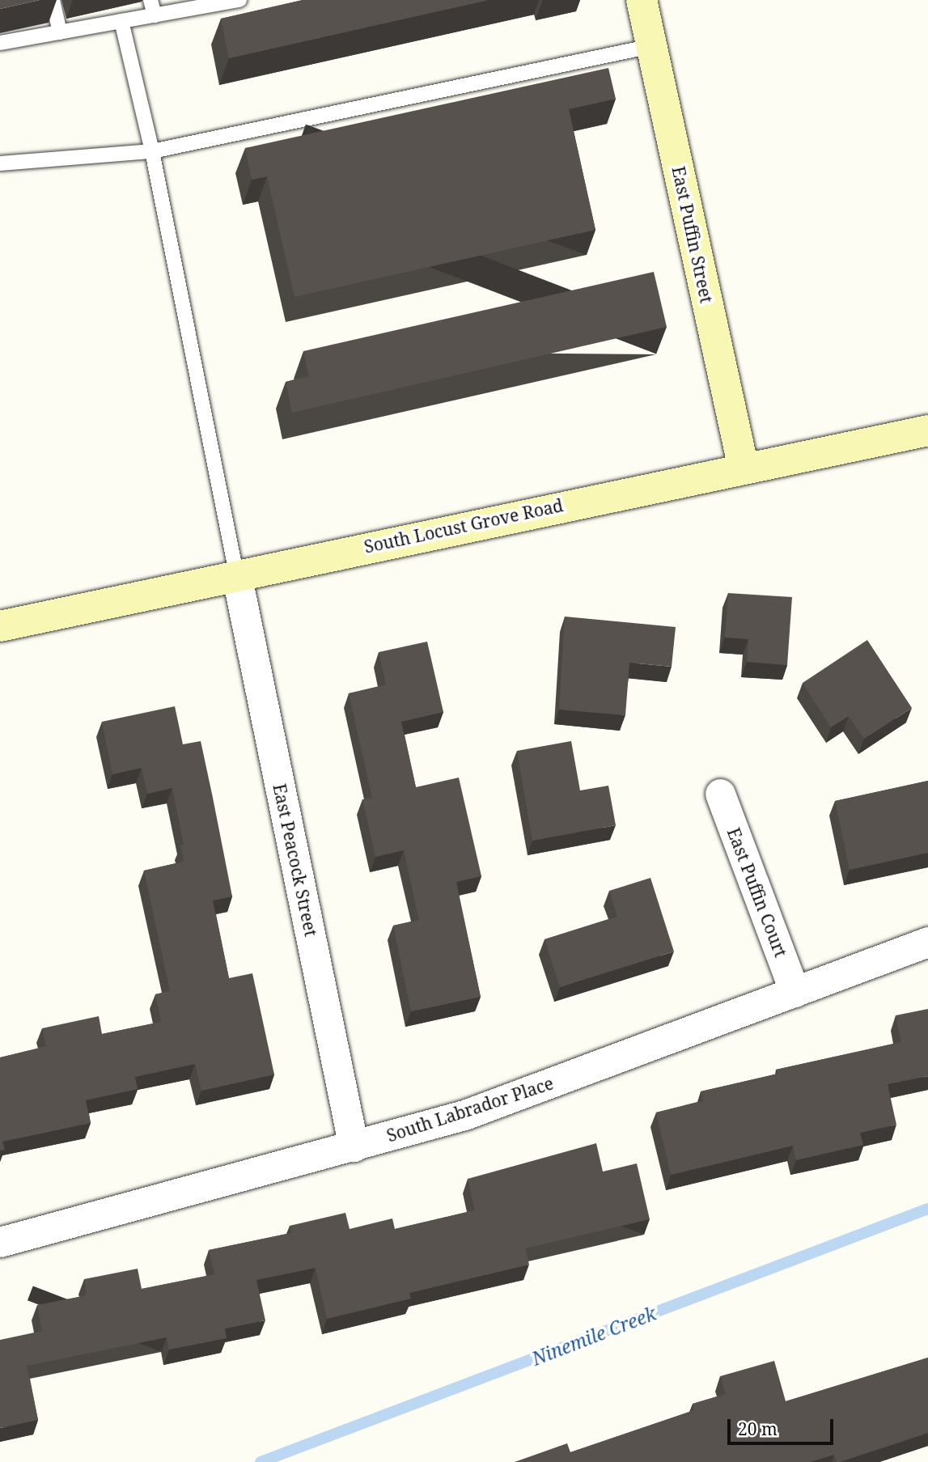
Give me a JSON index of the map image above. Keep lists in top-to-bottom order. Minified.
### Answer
{"streets":{"main road":["East Puffin Street","South Locust Grove Road"],"street":["East Peacock Street","East Puffin Court","South Labrador Place"]},"crossings":[["East Puffin Street","South Locust Grove Road"],["South Locust Grove Road","East Peacock Street"],["East Peacock Street","South Labrador Place"],["East Puffin Court","South Labrador Place"]],"water":["Ninemile Creek"],"scale_bar":"20 m"}
